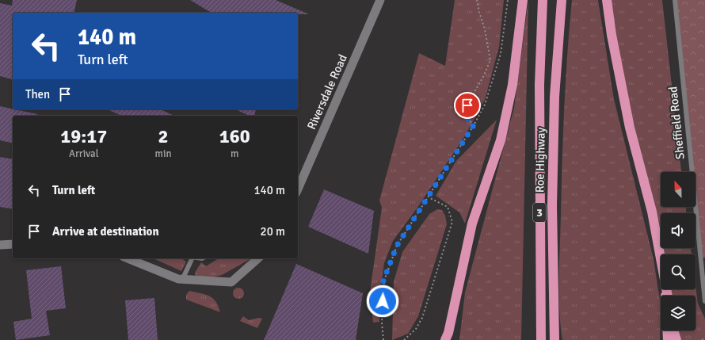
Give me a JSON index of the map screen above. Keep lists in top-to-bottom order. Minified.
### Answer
{"streets":{"highway":["Roe Highway","3"],"street":["Riversdale Road"],"lane":["Sheffield Road"]},"north":"top","page":{"turn":["140 m","Turn left"],"then":"Then","eta":["19:17","Arrival","2","min","160","m"],"list":[{"name":"Turn left","value":"140 m"},{"name":"Arrive at destination","value":"20 m"}]}}
